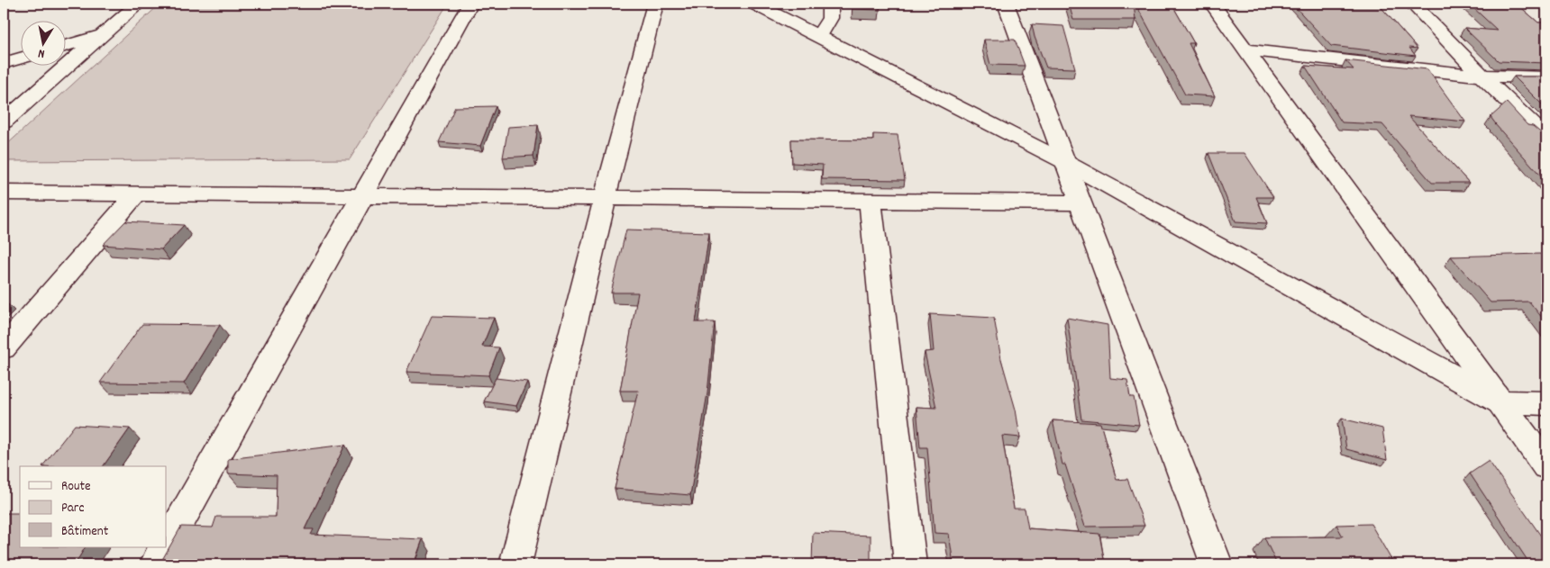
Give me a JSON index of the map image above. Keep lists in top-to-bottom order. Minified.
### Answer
{"legend":["Route","Parc","Bâtiment"],"north":"bottom"}
